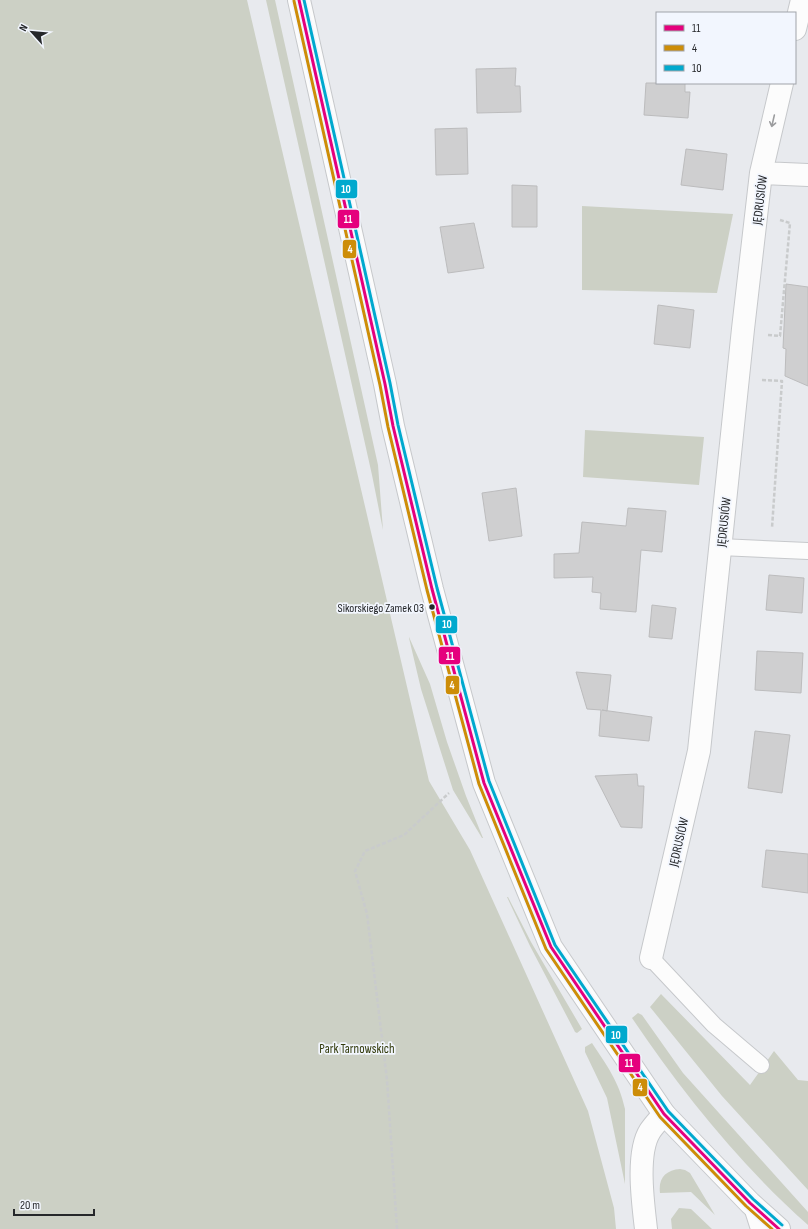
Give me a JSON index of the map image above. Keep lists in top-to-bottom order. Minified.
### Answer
{"streets":{"street":["JĘDRUSIÓW"]},"parks":["Park Tarnowskich"],"places":["Sikorskiego Zamek 03"],"lines":["transit line 11","transit line 10","transit line 4"],"legend":["11","4","10"],"scale_bar":"20 m","north":"top left"}
